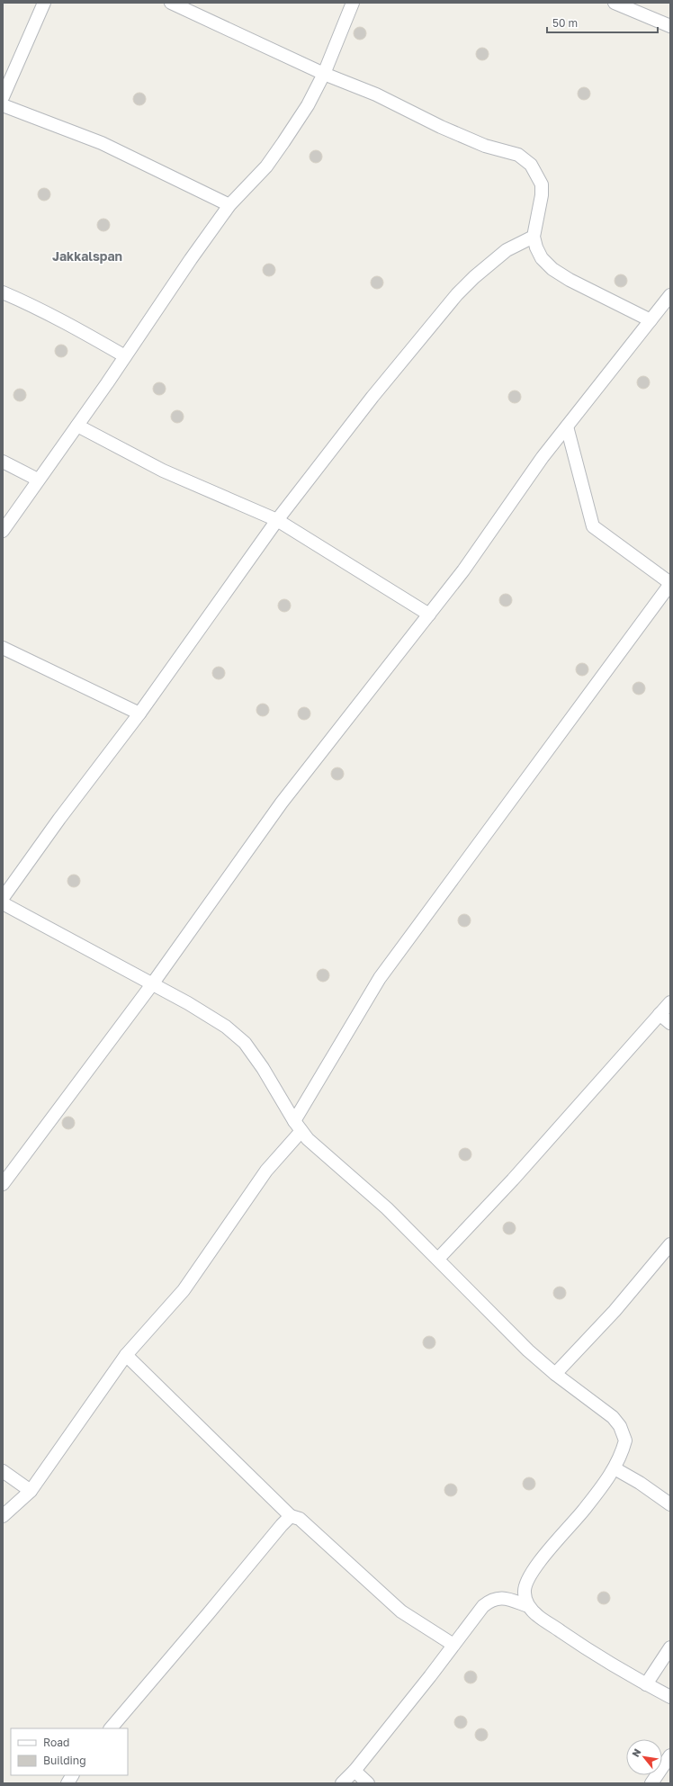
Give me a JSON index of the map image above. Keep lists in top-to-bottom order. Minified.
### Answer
{"districts":["Jakkalspan"],"legend":["Road","Building"],"scale_bar":"50 m","north":"top left"}
